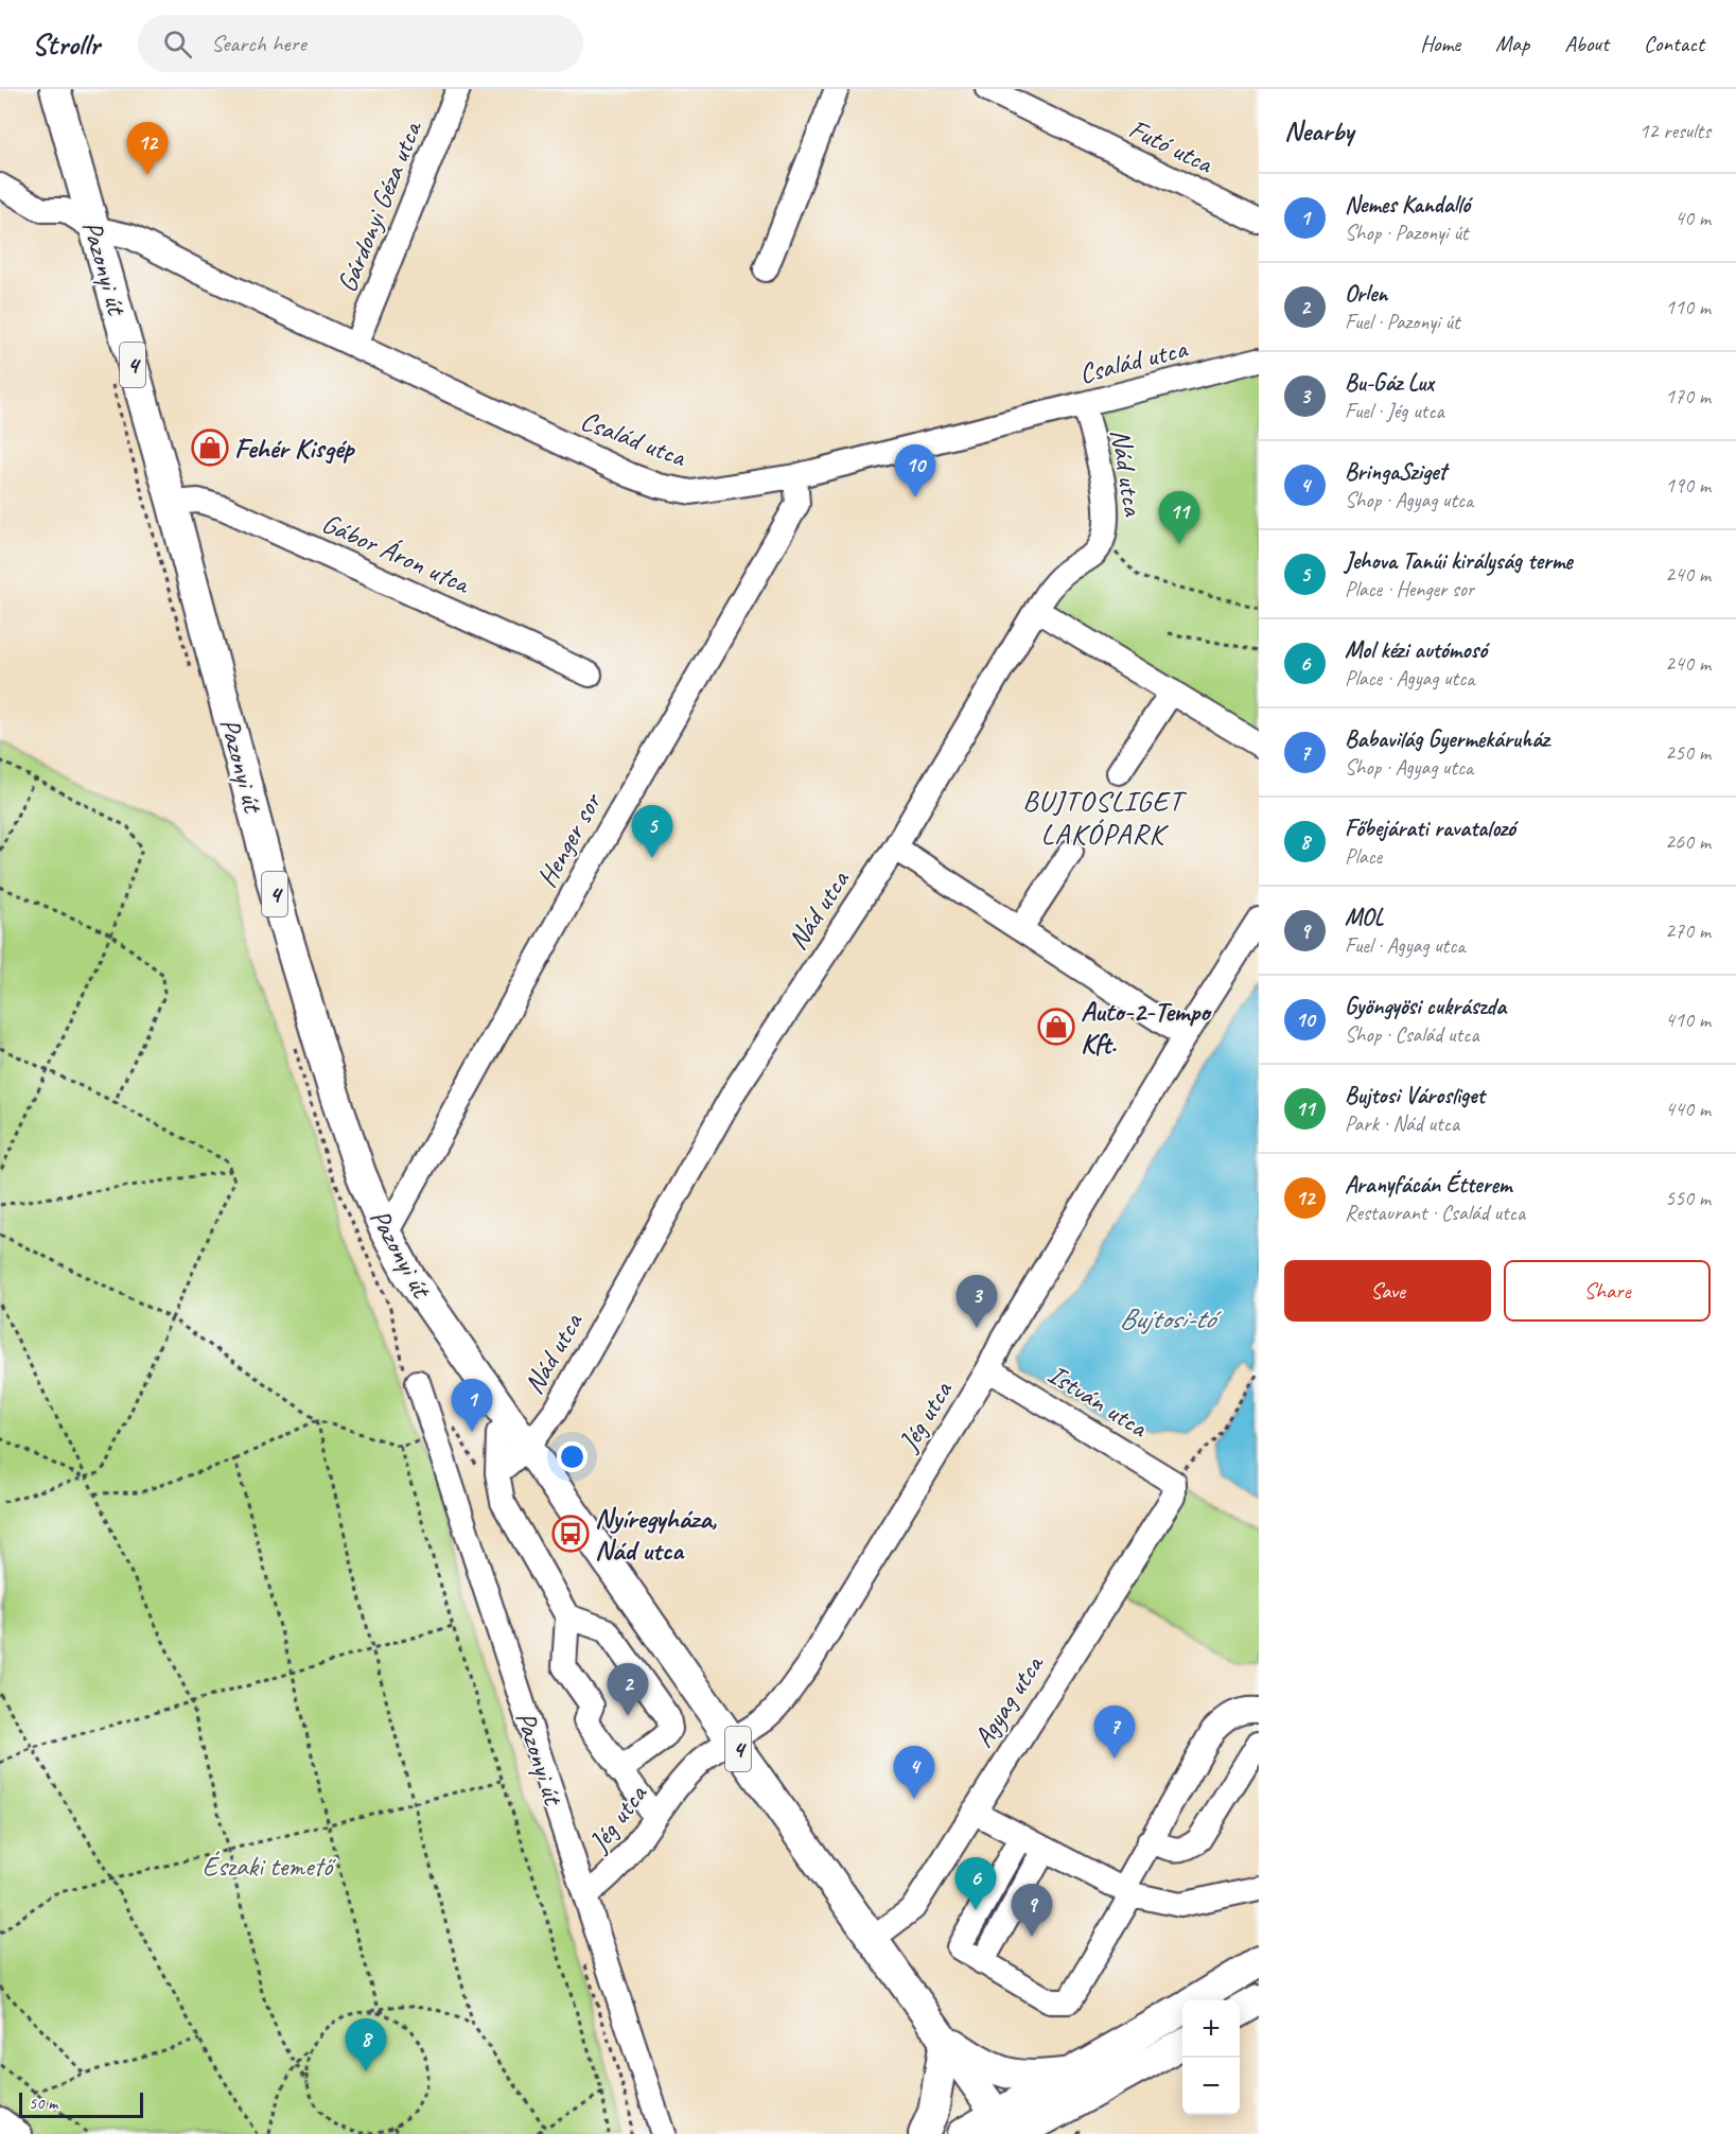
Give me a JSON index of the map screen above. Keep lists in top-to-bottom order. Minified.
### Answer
{"streets":{"main road":["Pazonyi út","4"],"street":["Futó utca","Gárdonyi Géza utca","Család utca","Nád utca","Gábor Áron utca","Henger sor","István utca","Jég utca","Agyag utca"]},"crossings":[["Gárdonyi Géza utca","Család utca"],["Pazonyi út","Család utca"],["Pazonyi út","4"],["Pazonyi út","Nád utca"],["Pazonyi út","Gábor Áron utca"],["Pazonyi út","Henger sor"],["Pazonyi út","Jég utca"],["Pazonyi út","Agyag utca"],["Család utca","Nád utca"],["Család utca","Henger sor"],["István utca","Jég utca"],["István utca","Agyag utca"]],"districts":["BUJTOSLIGET LAKÓPARK"],"water":["Bujtosi-tó"],"parks":["Északi temető"],"places":{"shop":["Fehér Kisgép","Auto-2-Tempo Kft."],"bus stop":["Nyíregyháza, Nád utca"]},"scale_bar":"50 m","page":{"header":"Strollr","search":"Search here","nav":["Home","Map","About","Contact"],"heading":["Nearby","12 results"],"pins":["12","10","11","5","3","1","2","7","4","6","9","8"],"list":[{"mark":"1","name":"Nemes Kandalló","note":"Shop · Pazonyi út","value":"40 m"},{"mark":"2","name":"Orlen","note":"Fuel · Pazonyi út","value":"110 m"},{"mark":"3","name":"Bu-Gáz Lux","note":"Fuel · Jég utca","value":"170 m"},{"mark":"4","name":"BringaSziget","note":"Shop · Agyag utca","value":"190 m"},{"mark":"5","name":"Jehova Tanúi királyság terme","note":"Place · Henger sor","value":"240 m"},{"mark":"6","name":"Mol kézi autómosó","note":"Place · Agyag utca","value":"240 m"},{"mark":"7","name":"Babavilág Gyermekáruház","note":"Shop · Agyag utca","value":"250 m"},{"mark":"8","name":"Főbejárati ravatalozó","note":"Place","value":"260 m"},{"mark":"9","name":"MOL","note":"Fuel · Agyag utca","value":"270 m"},{"mark":"10","name":"Gyöngyösi cukrászda","note":"Shop · Család utca","value":"410 m"},{"mark":"11","name":"Bujtosi Városliget","note":"Park · Nád utca","value":"440 m"},{"mark":"12","name":"Aranyfácán Étterem","note":"Restaurant · Család utca","value":"550 m"}],"buttons":["Save","Share"],"map_buttons":["+","−"],"scale":"50 m"}}
